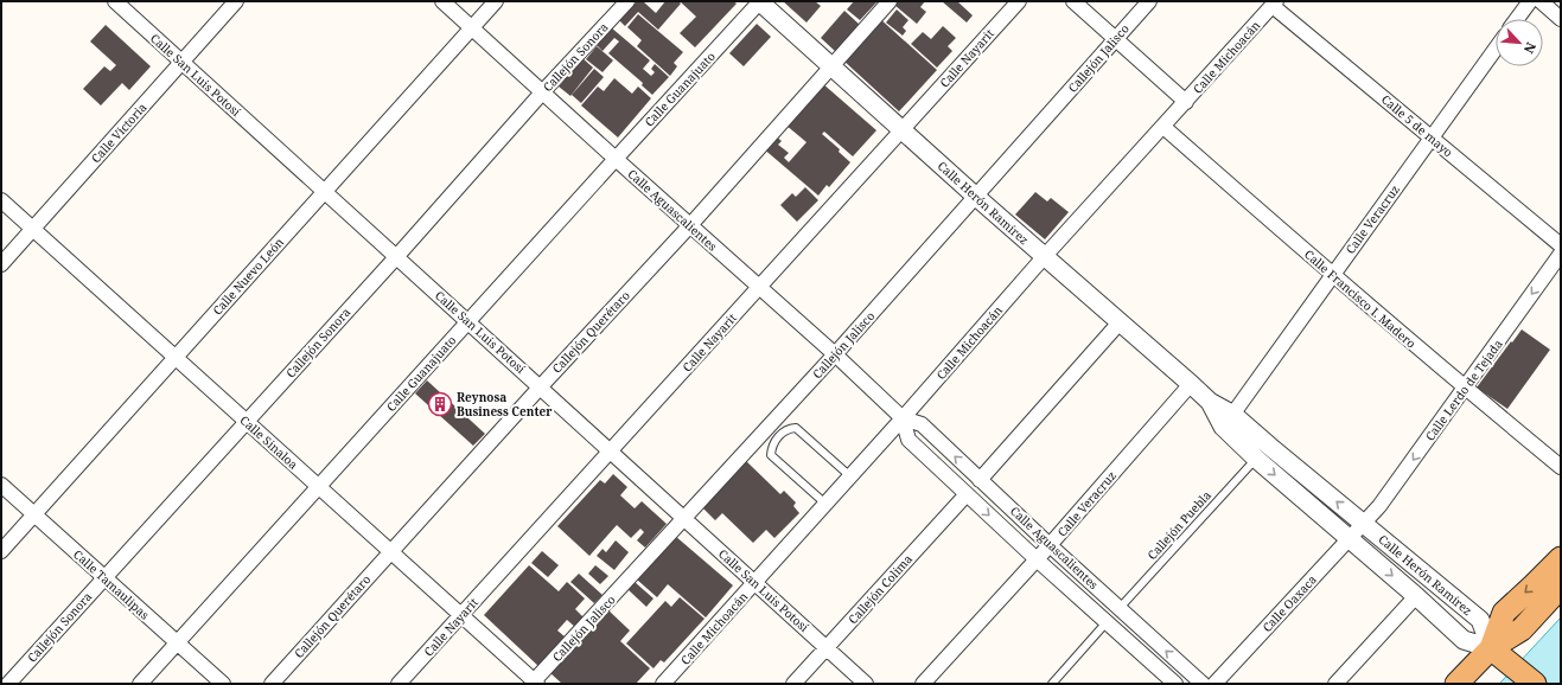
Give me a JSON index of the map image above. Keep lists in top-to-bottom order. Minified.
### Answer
{"streets":{"street":["Callejón Sonora","Calle Michoacán","Calle Nayarit","Callejón Jalisco","Calle San Luis Potosí","Calle Guanajuato","Calle 5 de mayo","Calle Victoria","Calle Herón Ramírez","Calle Aguascalientes","Calle Veracruz","Calle Nuevo León","Calle Francisco I. Madero","Callejón Querétaro","Calle Lerdo de Tejada","Calle Sinaloa","Calle Tamaulipas","Callejón Colima","Calle Oaxaca"],"lane":["Callejón Puebla"]},"crossings":[["Callejón Sonora","Calle San Luis Potosí"],["Callejón Sonora","Calle Aguascalientes"],["Callejón Sonora","Calle Sinaloa"],["Callejón Sonora","Calle Tamaulipas"],["Calle Michoacán","Calle San Luis Potosí"],["Calle Michoacán","Calle 5 de mayo"],["Calle Michoacán","Calle Herón Ramírez"],["Calle Michoacán","Calle Aguascalientes"],["Calle Michoacán","Calle Francisco I. Madero"],["Calle Nayarit","Calle San Luis Potosí"],["Calle Nayarit","Calle Herón Ramírez"],["Calle Nayarit","Calle Aguascalientes"],["Calle Nayarit","Calle Sinaloa"],["Callejón Jalisco","Calle San Luis Potosí"],["Callejón Jalisco","Calle Herón Ramírez"],["Callejón Jalisco","Calle Aguascalientes"],["Callejón Jalisco","Calle Sinaloa"],["Calle San Luis Potosí","Calle Guanajuato"],["Calle San Luis Potosí","Calle Victoria"],["Calle San Luis Potosí","Calle Nuevo León"],["Calle San Luis Potosí","Callejón Querétaro"],["Calle San Luis Potosí","Callejón Colima"],["Calle Guanajuato","Calle Herón Ramírez"],["Calle Guanajuato","Calle Aguascalientes"],["Calle Guanajuato","Calle Sinaloa"],["Calle Guanajuato","Calle Tamaulipas"],["Calle 5 de mayo","Calle Veracruz"],["Calle Victoria","Calle Sinaloa"],["Calle Herón Ramírez","Calle Veracruz"],["Calle Herón Ramírez","Callejón Querétaro"],["Calle Herón Ramírez","Calle Lerdo de Tejada"],["Calle Herón Ramírez","Callejón Puebla"],["Calle Herón Ramírez","Calle Oaxaca"],["Calle Aguascalientes","Calle Veracruz"],["Calle Aguascalientes","Calle Nuevo León"],["Calle Aguascalientes","Callejón Querétaro"],["Calle Aguascalientes","Callejón Puebla"],["Calle Aguascalientes","Callejón Colima"],["Calle Veracruz","Calle Francisco I. Madero"],["Calle Nuevo León","Calle Sinaloa"],["Calle Nuevo León","Calle Tamaulipas"],["Calle Francisco I. Madero","Calle Lerdo de Tejada"],["Callejón Querétaro","Calle Sinaloa"],["Calle Lerdo de Tejada","Calle Oaxaca"]],"one_way":["Calle Lerdo de Tejada"],"places":{"building":["Reynosa Business Center"]},"north":"bottom right"}
